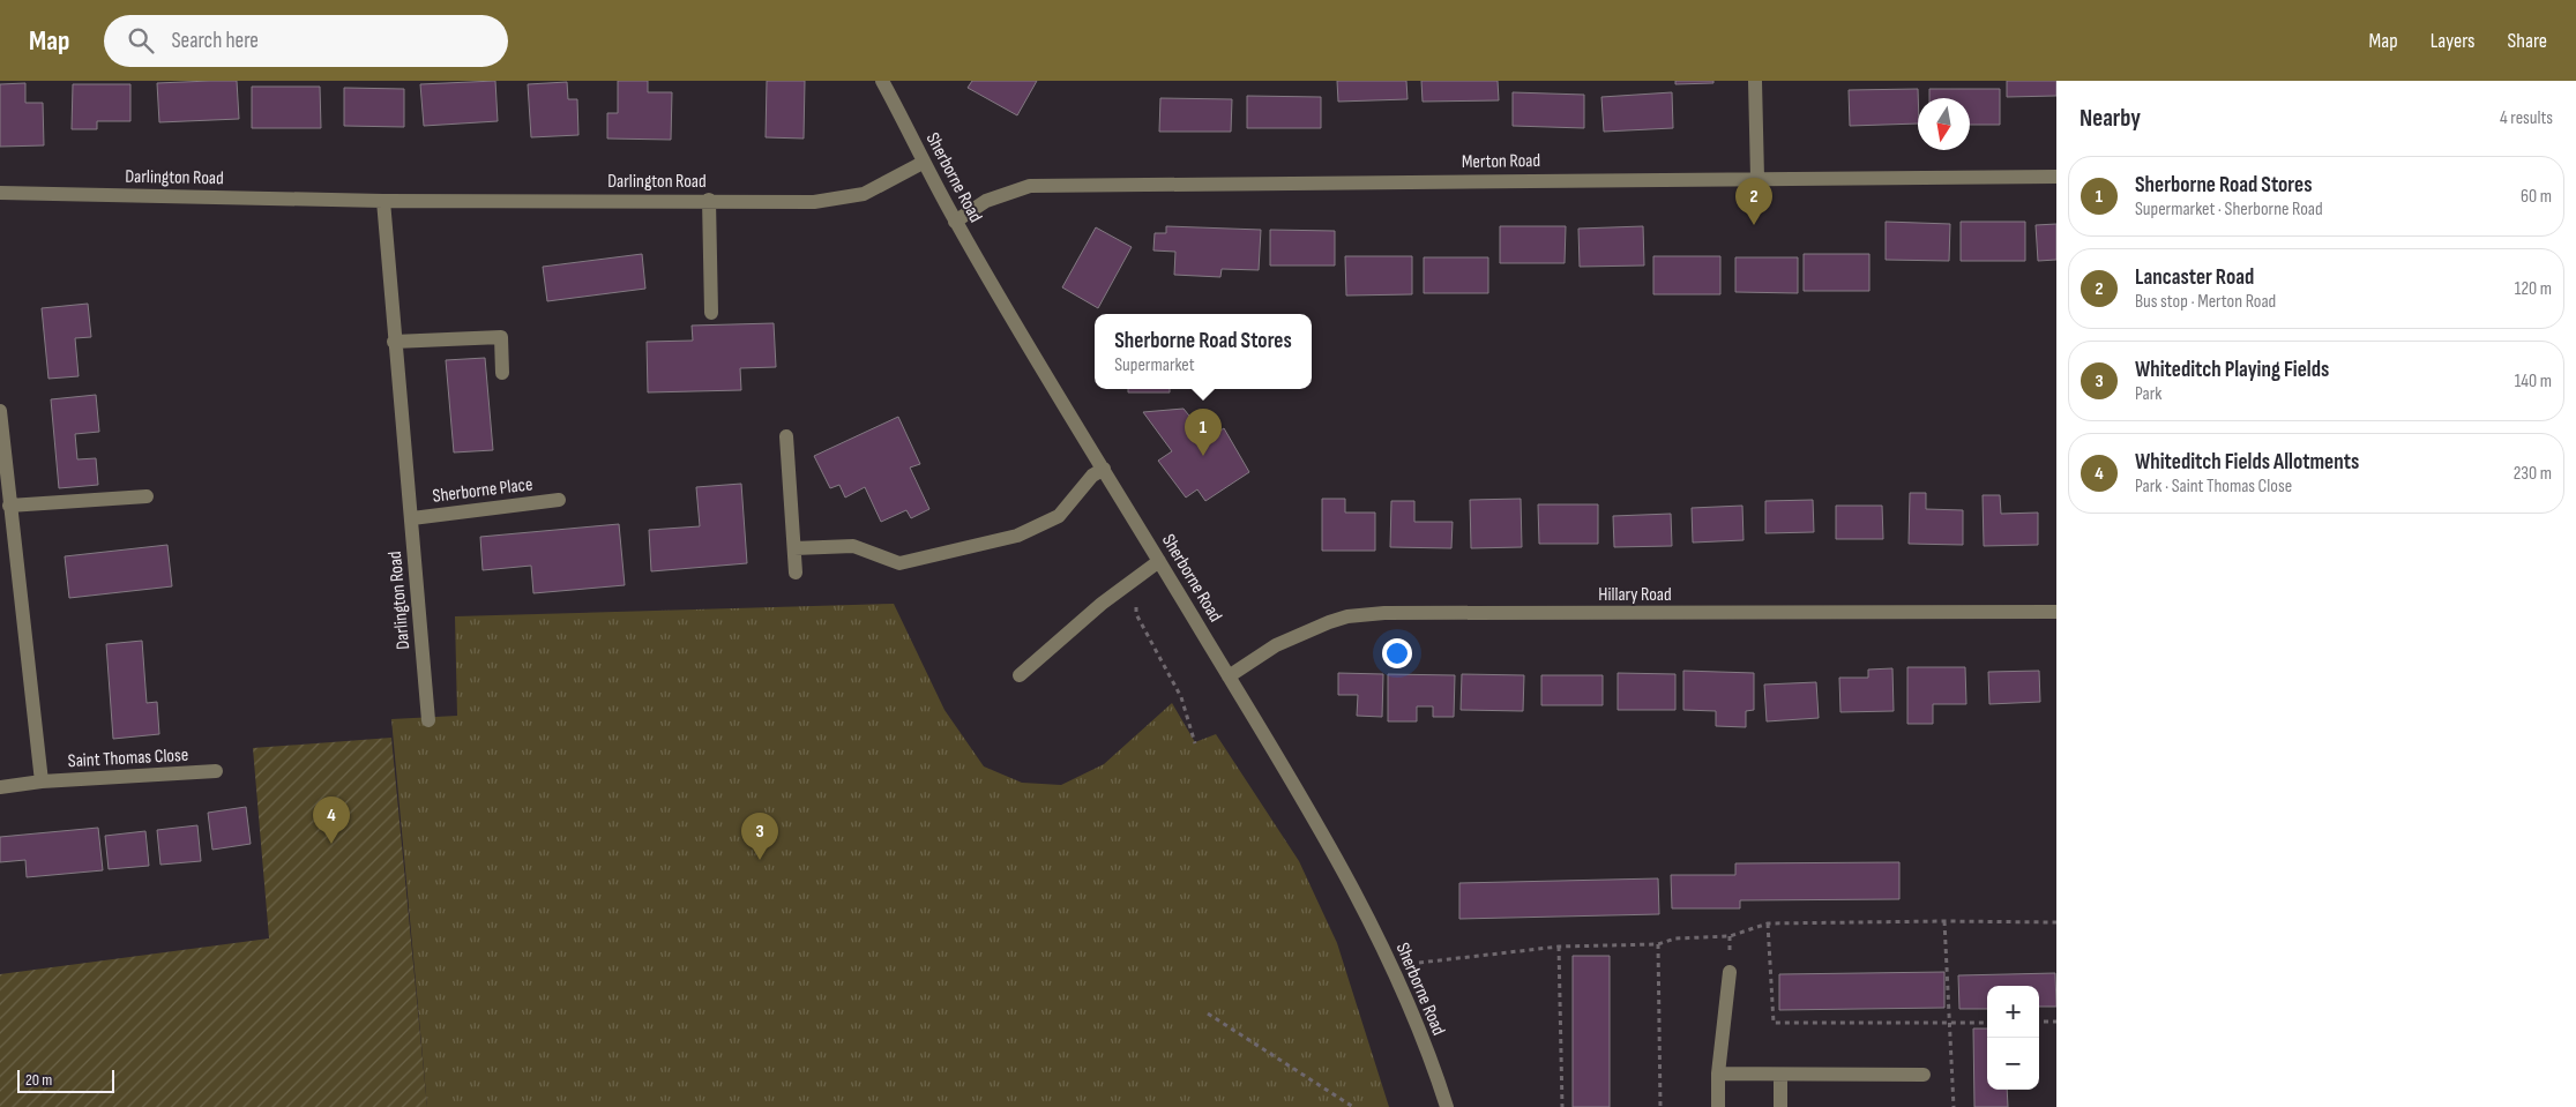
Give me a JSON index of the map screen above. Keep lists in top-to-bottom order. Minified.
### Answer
{"streets":{"street":["Merton Road","Darlington Road","Sherborne Road","Sherborne Place","Hillary Road","Saint Thomas Close"]},"crossings":[["Merton Road","Sherborne Road"],["Darlington Road","Sherborne Road"],["Darlington Road","Sherborne Place"],["Sherborne Road","Hillary Road"]],"scale_bar":"20 m","north":"bottom","page":{"header":"Map","search":"Search here","nav":["Map","Layers","Share"],"heading":["Nearby","4 results"],"list":[{"mark":"1","name":"Sherborne Road Stores","note":"Supermarket · Sherborne Road","value":"60 m"},{"mark":"2","name":"Lancaster Road","note":"Bus stop · Merton Road","value":"120 m"},{"mark":"3","name":"Whiteditch Playing Fields","note":"Park","value":"140 m"},{"mark":"4","name":"Whiteditch Fields Allotments","note":"Park · Saint Thomas Close","value":"230 m"}],"pins":["2","1","4","3"],"popup":["Sherborne Road Stores","Supermarket"],"map_buttons":["+","−"],"scale":"20 m"}}
